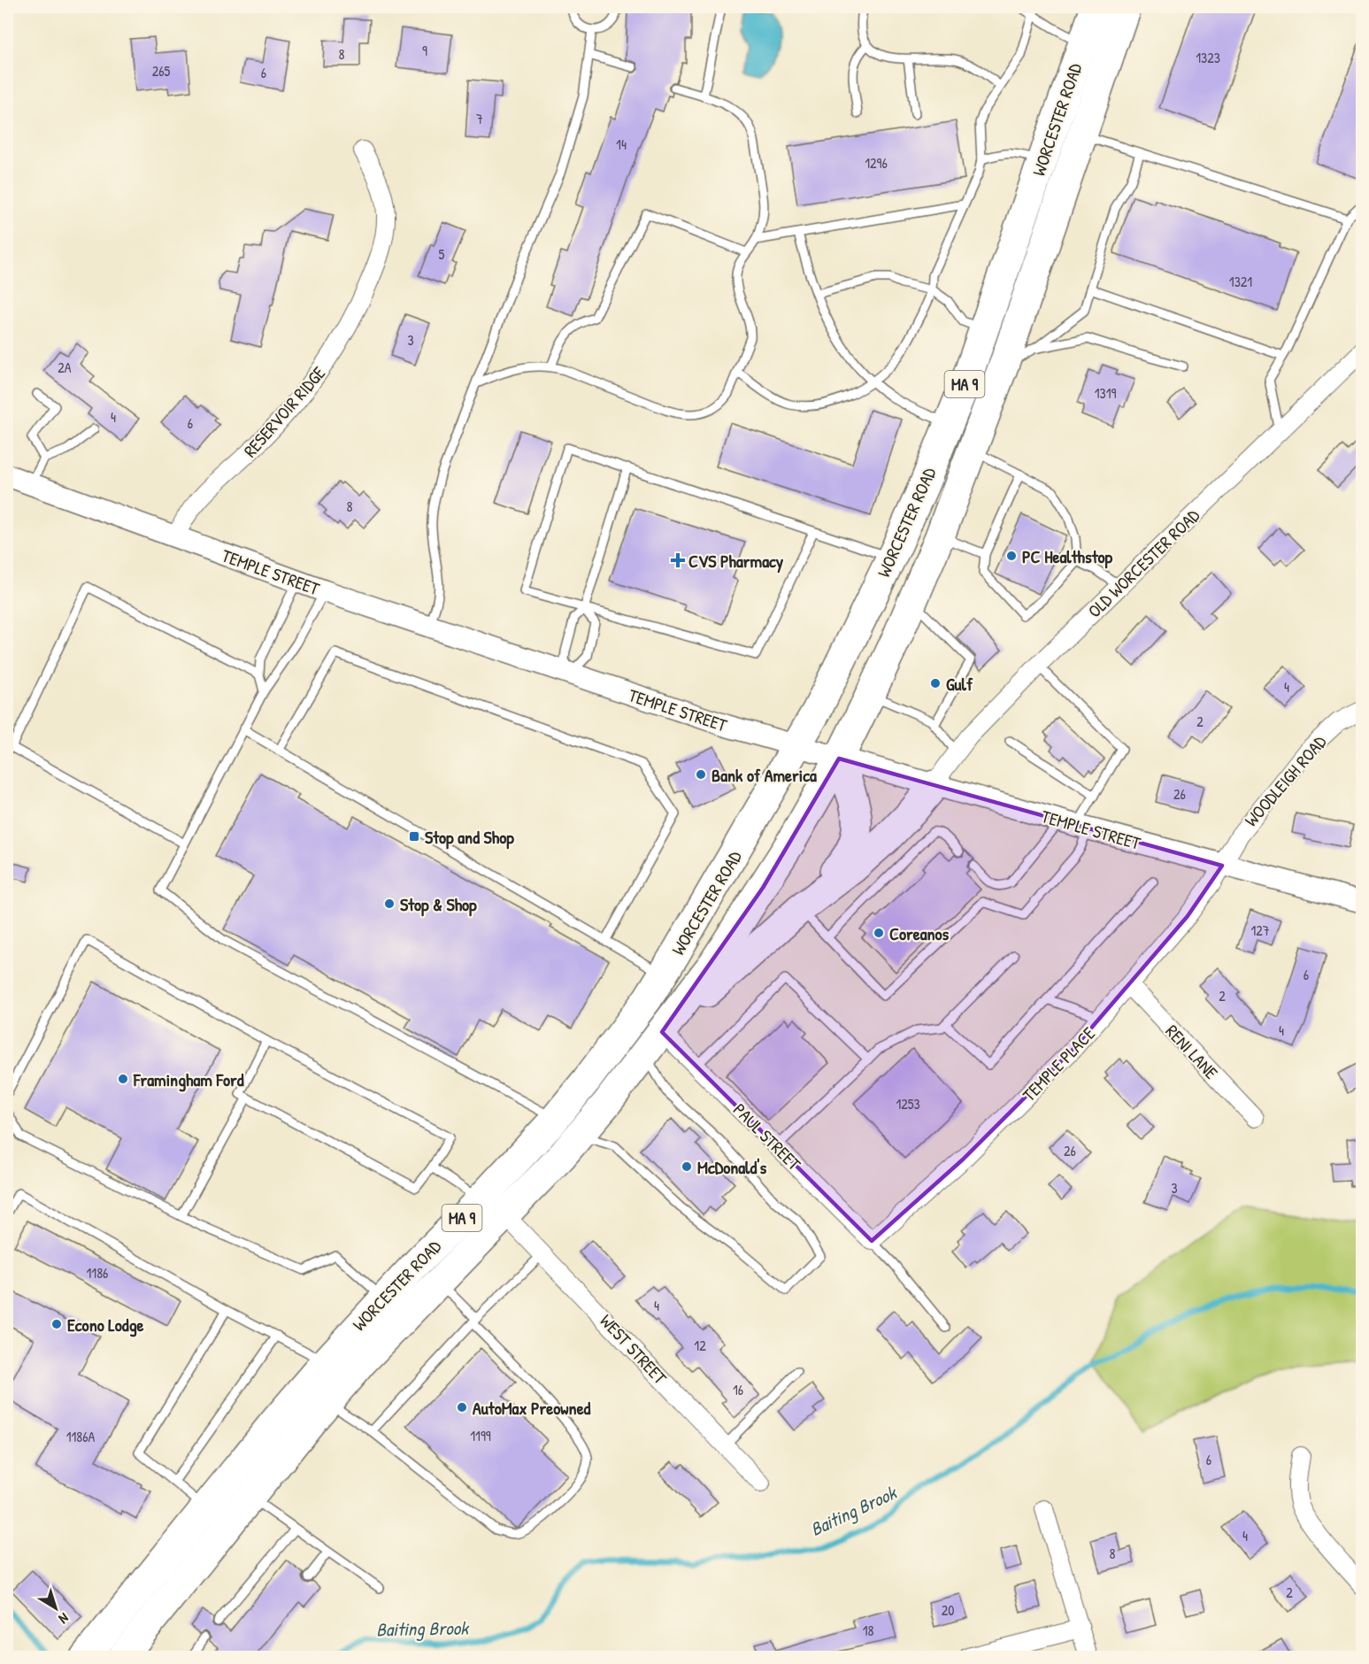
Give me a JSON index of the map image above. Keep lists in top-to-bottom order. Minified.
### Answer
{"streets":{"highway":["WORCESTER ROAD","MA 9"],"street":["RESERVOIR RIDGE","OLD WORCESTER ROAD","TEMPLE STREET","WOODLEIGH ROAD","RENI LANE","TEMPLE PLACE","PAUL STREET","WEST STREET"]},"crossings":[["WORCESTER ROAD","TEMPLE STREET"],["WORCESTER ROAD","PAUL STREET"],["WORCESTER ROAD","WEST STREET"],["RESERVOIR RIDGE","TEMPLE STREET"],["OLD WORCESTER ROAD","TEMPLE STREET"],["TEMPLE STREET","WOODLEIGH ROAD"],["TEMPLE STREET","TEMPLE PLACE"],["WOODLEIGH ROAD","TEMPLE PLACE"],["RENI LANE","TEMPLE PLACE"],["TEMPLE PLACE","PAUL STREET"]],"water":["Baiting Brook"],"places":{"other":["PC Healthstop","Gulf","Bank of America","Stop & Shop","Coreanos","Framingham Ford","McDonald's","Econo Lodge","AutoMax Preowned"],"health":["CVS Pharmacy"],"transit":["Stop and Shop"]},"house_numbers":["9","8","1323","265","6","7","14","1296","5","1321","3","2A","1319","4","6","8","4","2","26","127","6","2","4","1253","26","3","1186","4","12","16","1199","1186A","6","4","8","2","20","18"],"north":"bottom right"}
